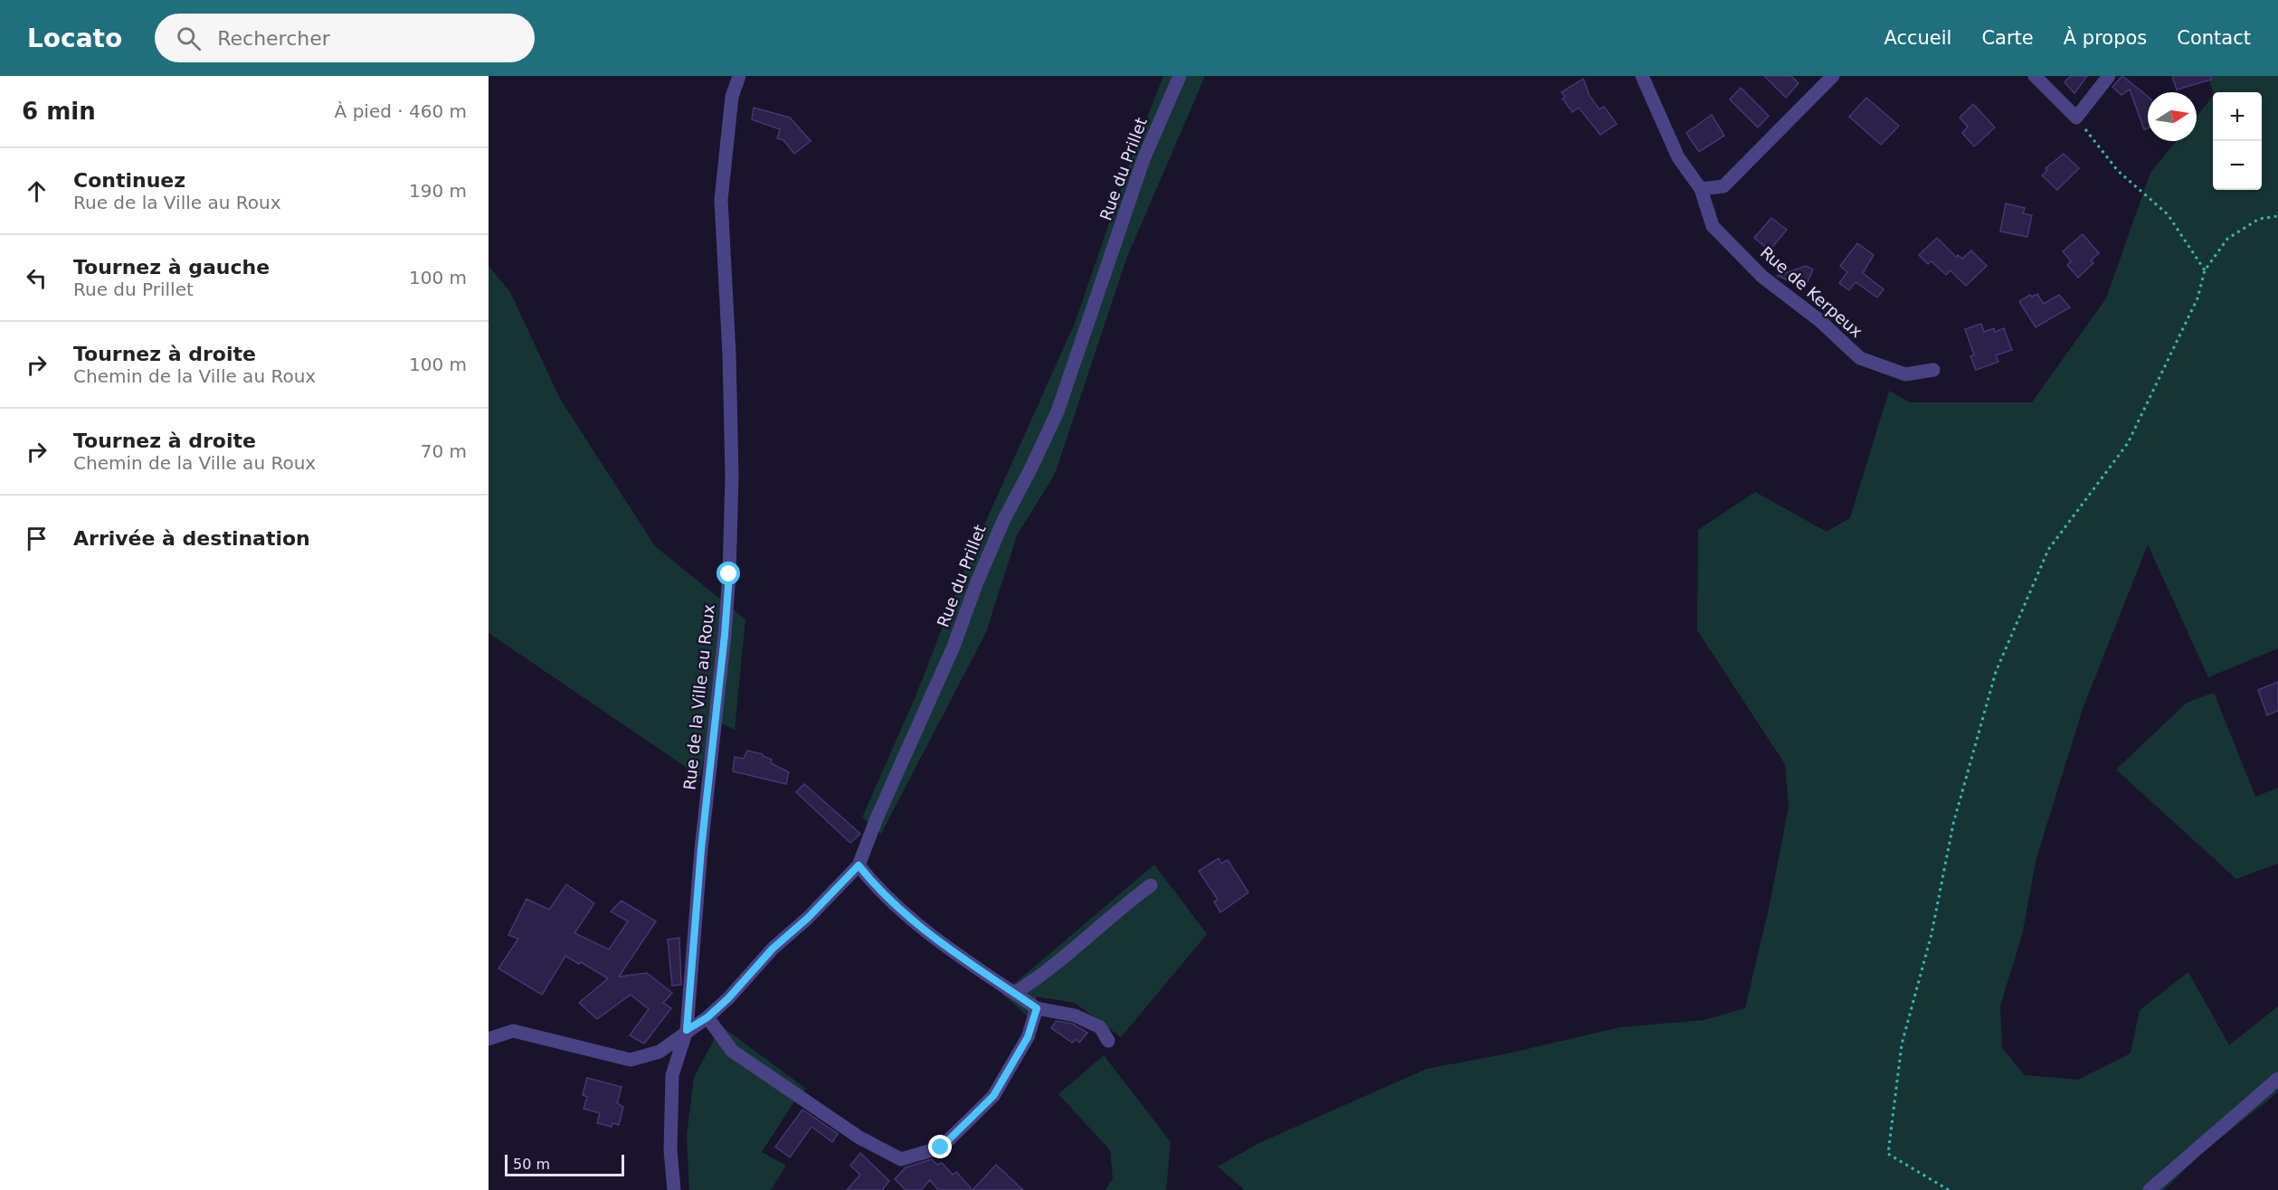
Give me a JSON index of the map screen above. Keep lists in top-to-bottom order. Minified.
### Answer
{"streets":{"street":["Rue du Prillet","Rue de Kerpeux","Rue de la Ville au Roux"]},"crossings":[["Rue du Prillet","Rue de la Ville au Roux"]],"scale_bar":"50 m","north":"right","page":{"header":"Locato","search":"Rechercher","nav":["Accueil","Carte","À propos","Contact"],"heading":["6 min","À pied · 460 m"],"map_buttons":["+","−"],"list":[["Continuez","Rue de la Ville au Roux","190 m"],["Tournez à gauche","Rue du Prillet","100 m"],["Tournez à droite","Chemin de la Ville au Roux","100 m"],["Tournez à droite","Chemin de la Ville au Roux","70 m"],"Arrivée à destination"],"scale":"50 m"}}
